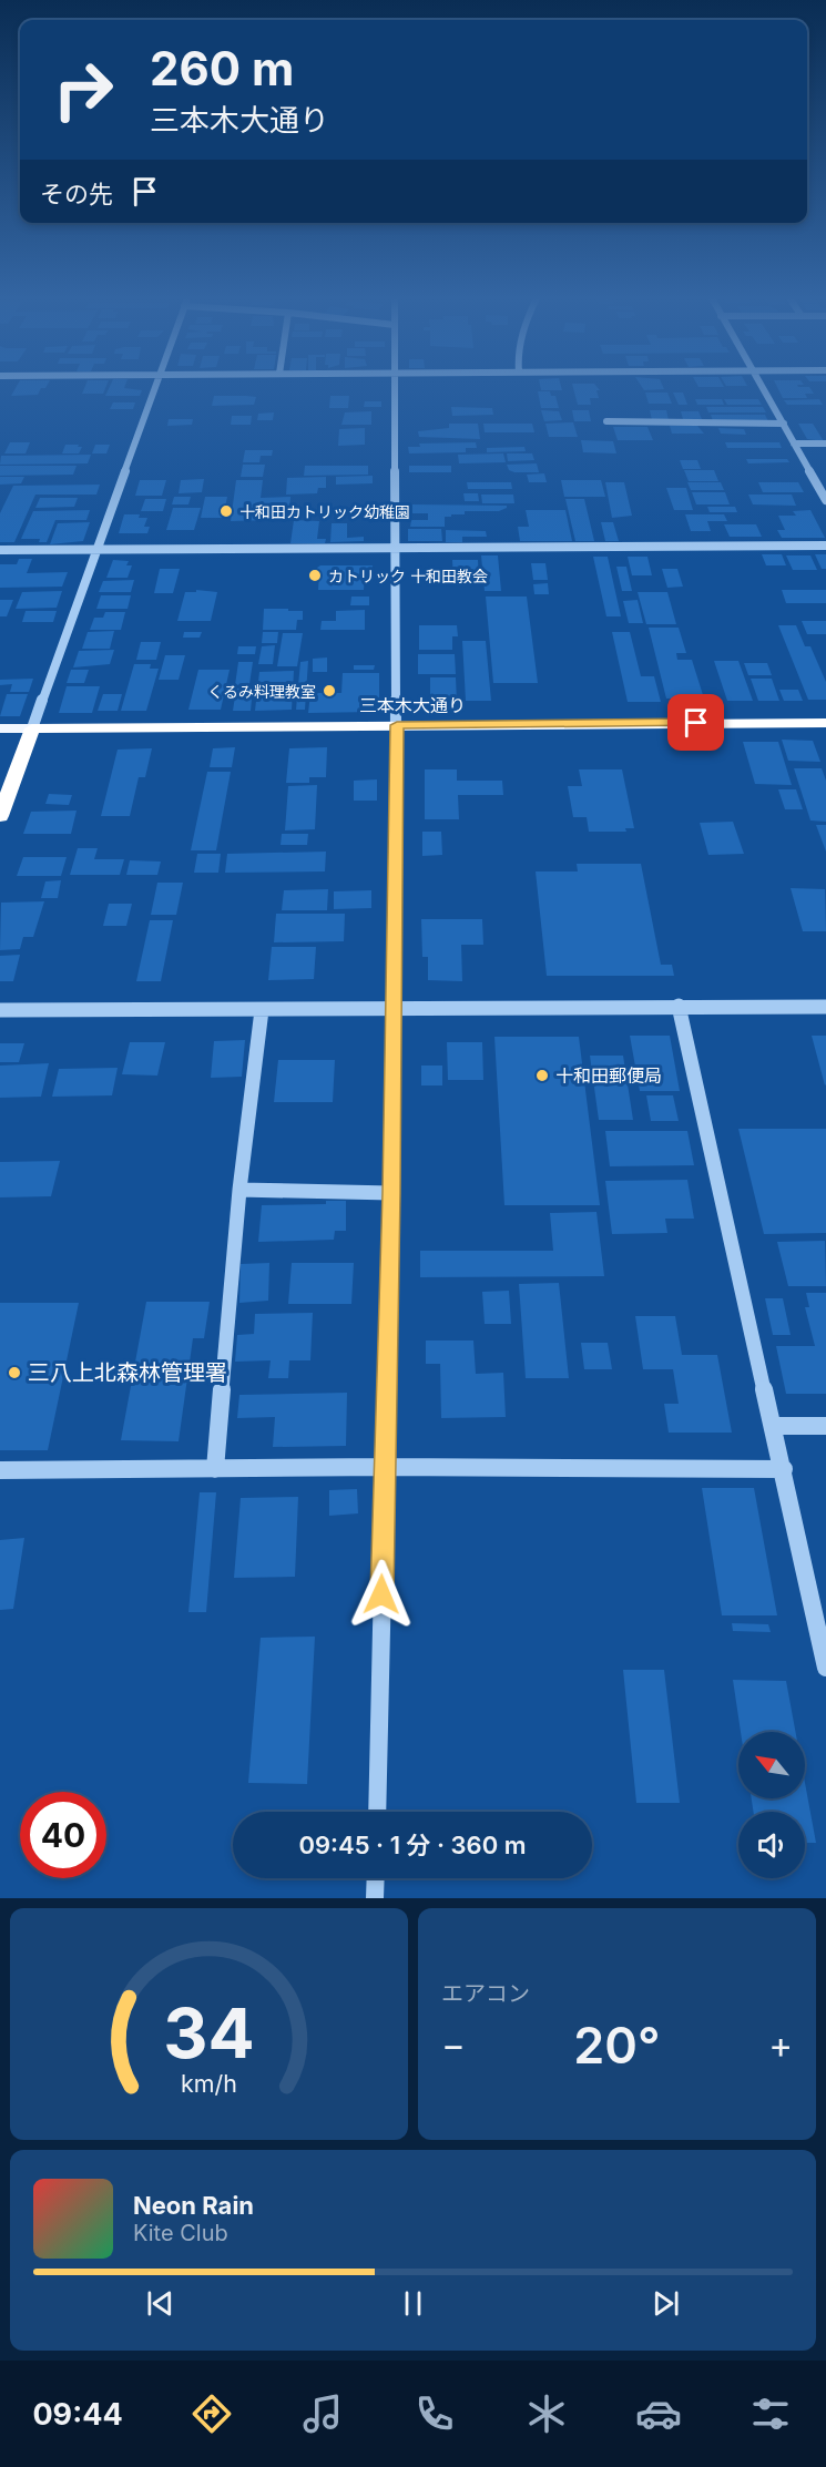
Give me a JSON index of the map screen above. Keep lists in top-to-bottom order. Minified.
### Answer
{"streets":{"highway":["三本木大通り"]},"places":["十和田カトリック幼稚園","カトリック 十和田教会","くるみ料理教室","十和田郵便局","三八上北森林管理署"],"north":"top left","page":{"turn":["260 m","三本木大通り"],"then":"その先","limit":"40","trip":"09:45 · 1 分 · 360 m","tile":"エアコン","heat":["−","20°","+"],"song":["Neon Rain","Kite Club"],"tabs":"09:44","gauge":["34","km/h"]}}
